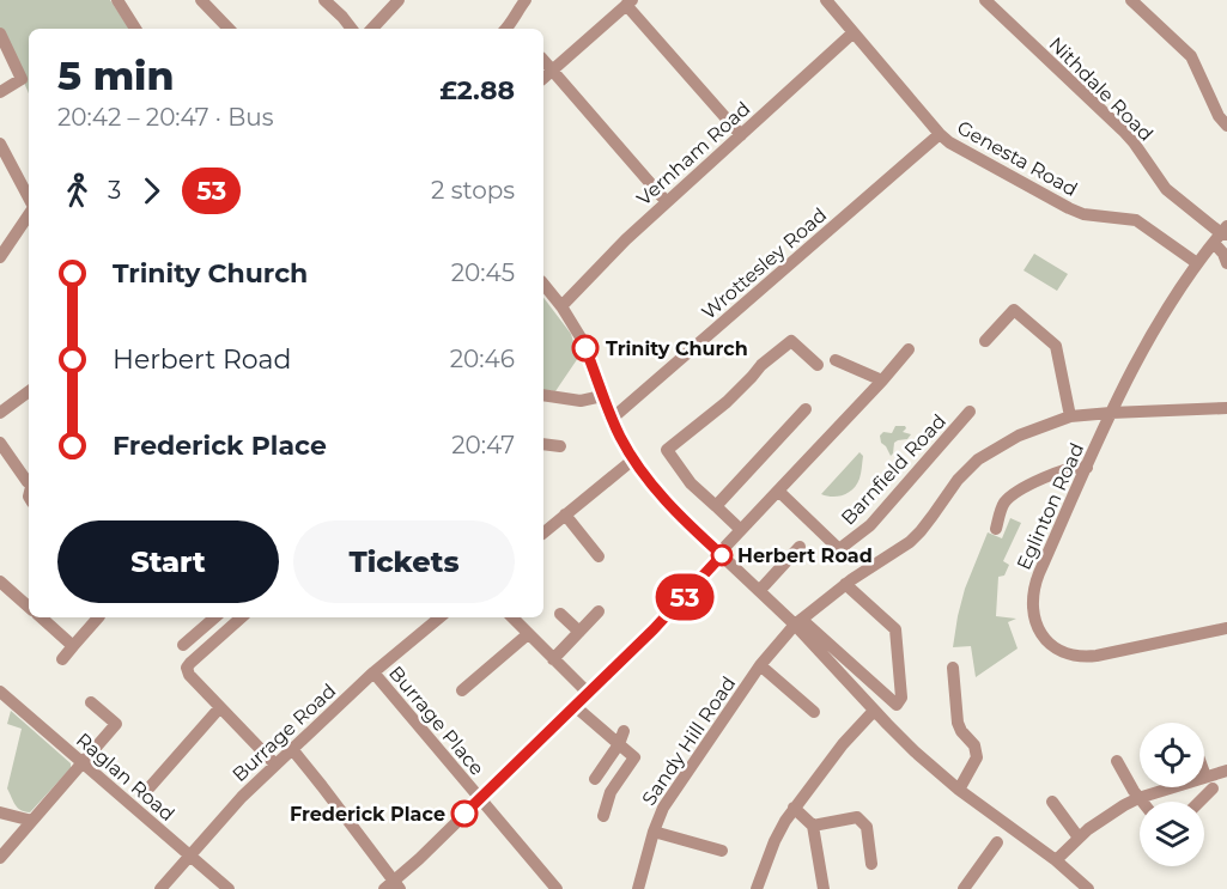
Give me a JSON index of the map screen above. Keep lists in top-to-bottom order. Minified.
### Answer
{"streets":{"street":["Nithdale Road","Vernham Road","Genesta Road","Wrottesley Road","Barnfield Road","Eglinton Road","Burrage Place","Burrage Road","Sandy Hill Road","Raglan Road"]},"crossings":[["Nithdale Road","Eglinton Road"],["Vernham Road","Genesta Road"],["Genesta Road","Wrottesley Road"],["Genesta Road","Eglinton Road"],["Burrage Place","Burrage Road"],["Burrage Road","Raglan Road"]],"places":["Trinity Church","Herbert Road","Frederick Place"],"lines":["bus line 53"],"page":{"on_map":"53","heading":["5 min","20:42 – 20:47 · Bus","£2.88"],"legs":["3","53","2 stops"],"list":[{"name":"Trinity Church","value":"20:45"},{"name":"Herbert Road","value":"20:46"},{"name":"Frederick Place","value":"20:47"}],"buttons":["Start","Tickets"]}}
